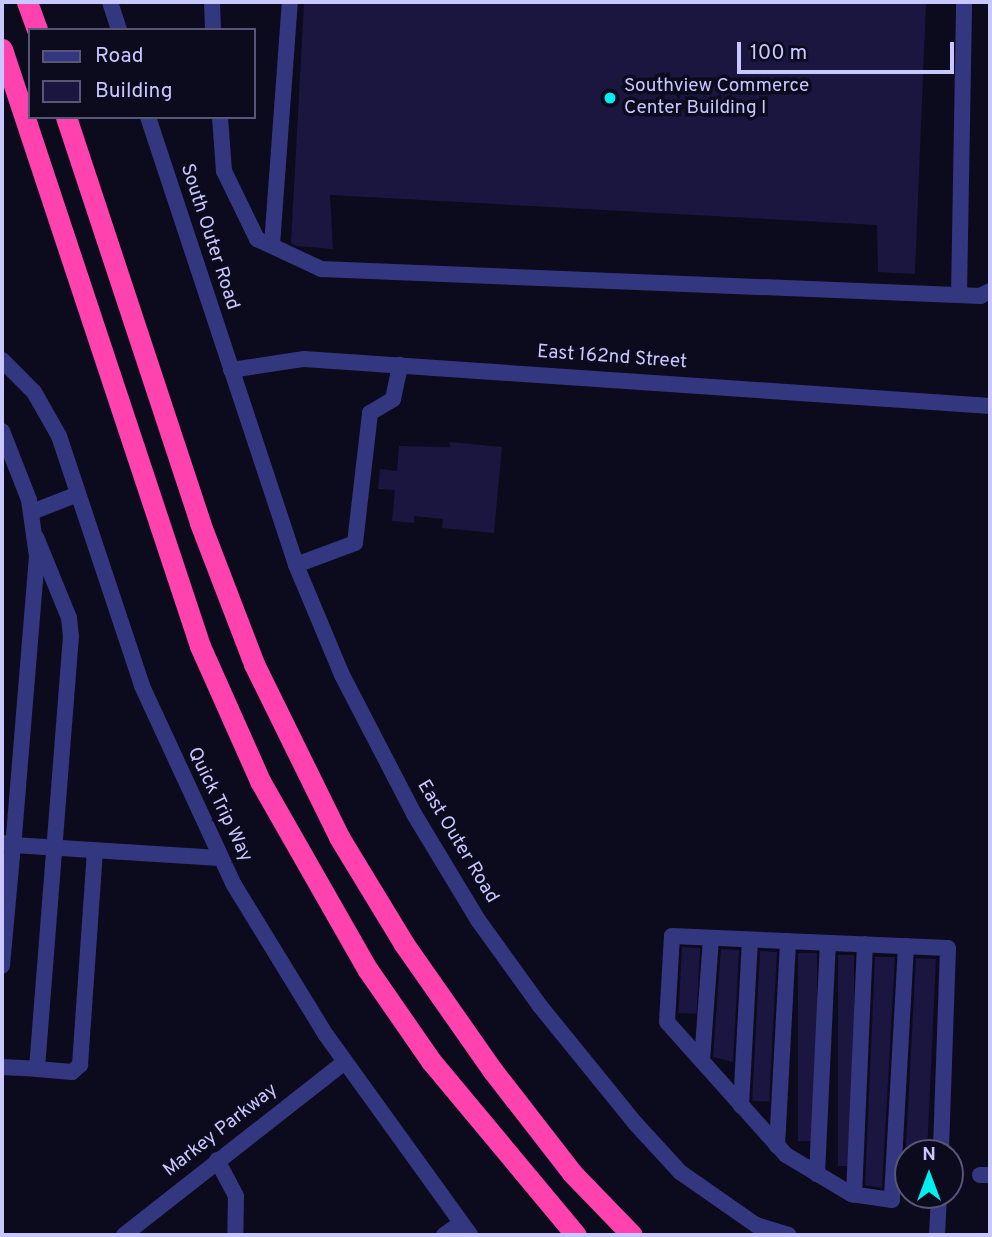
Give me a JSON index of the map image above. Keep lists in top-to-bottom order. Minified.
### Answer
{"streets":{"street":["South Outer Road","East 162nd Street","Quick Trip Way","East Outer Road","Markey Parkway"]},"crossings":[["South Outer Road","East 162nd Street"],["South Outer Road","East Outer Road"],["East 162nd Street","East Outer Road"],["Quick Trip Way","Markey Parkway"]],"places":["Southview Commerce Center Building I"],"legend":["Road","Building"],"scale_bar":"100 m","north":"top"}
